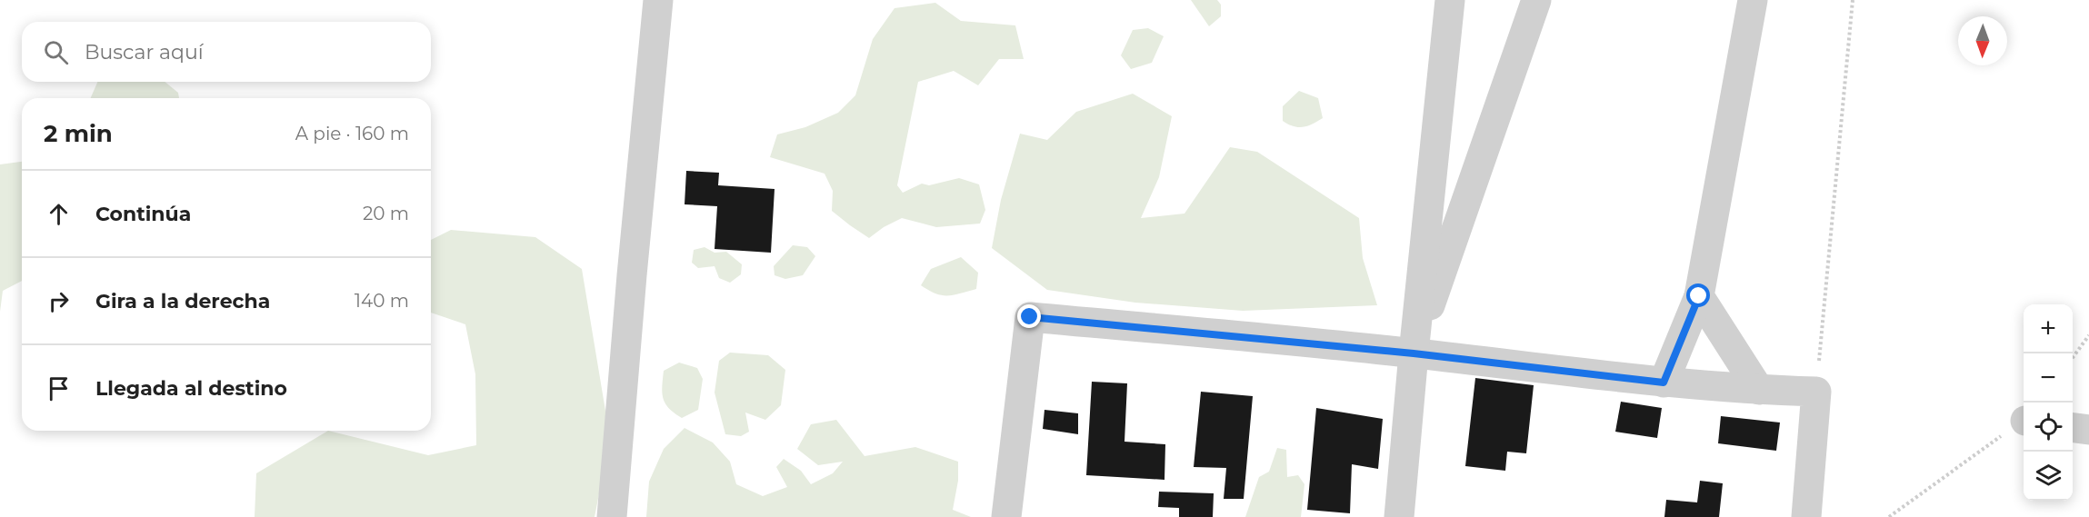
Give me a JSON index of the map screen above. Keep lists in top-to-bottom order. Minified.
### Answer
{"north":"bottom","page":{"search":"Buscar aquí","heading":["2 min","A pie · 160 m"],"list":[["Continúa","20 m"],["Gira a la derecha","140 m"],"Llegada al destino"],"map_buttons":["+","−"]}}
